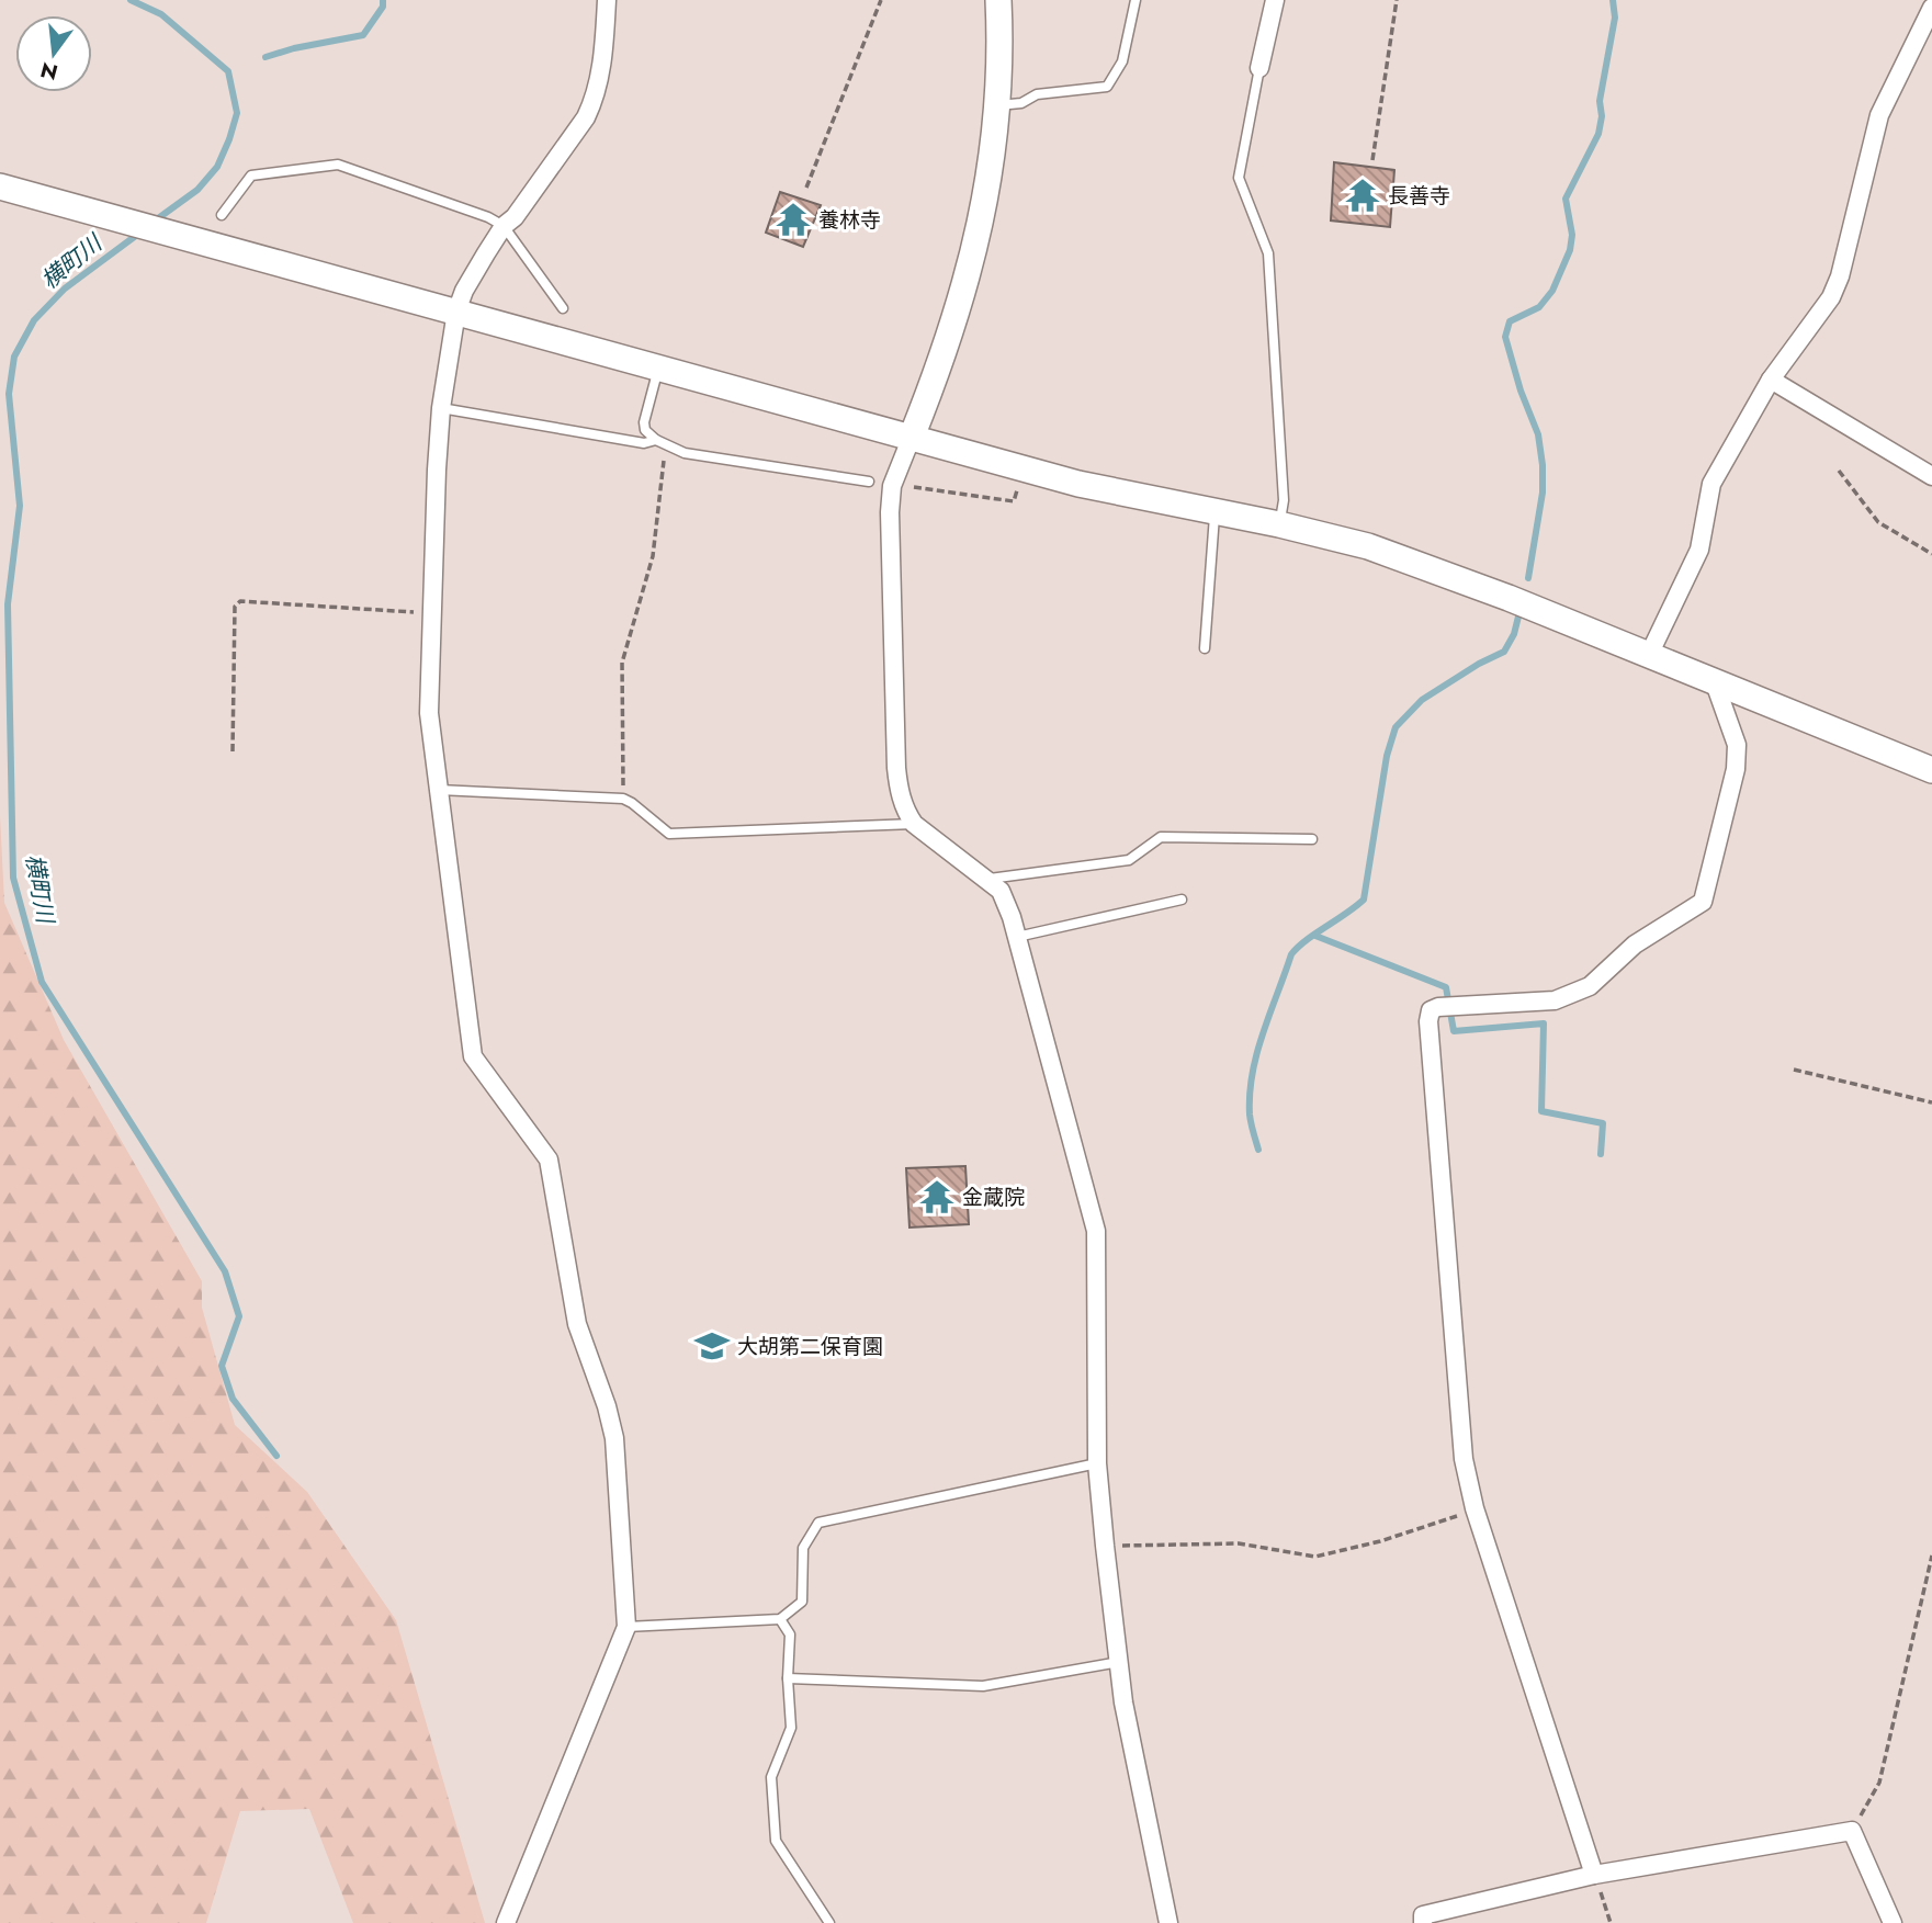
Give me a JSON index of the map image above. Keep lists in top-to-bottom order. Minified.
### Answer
{"water":["横町川"],"places":{"temple":["長善寺","養林寺","金蔵院"],"school or university":["大胡第二保育園"]},"north":"bottom"}
